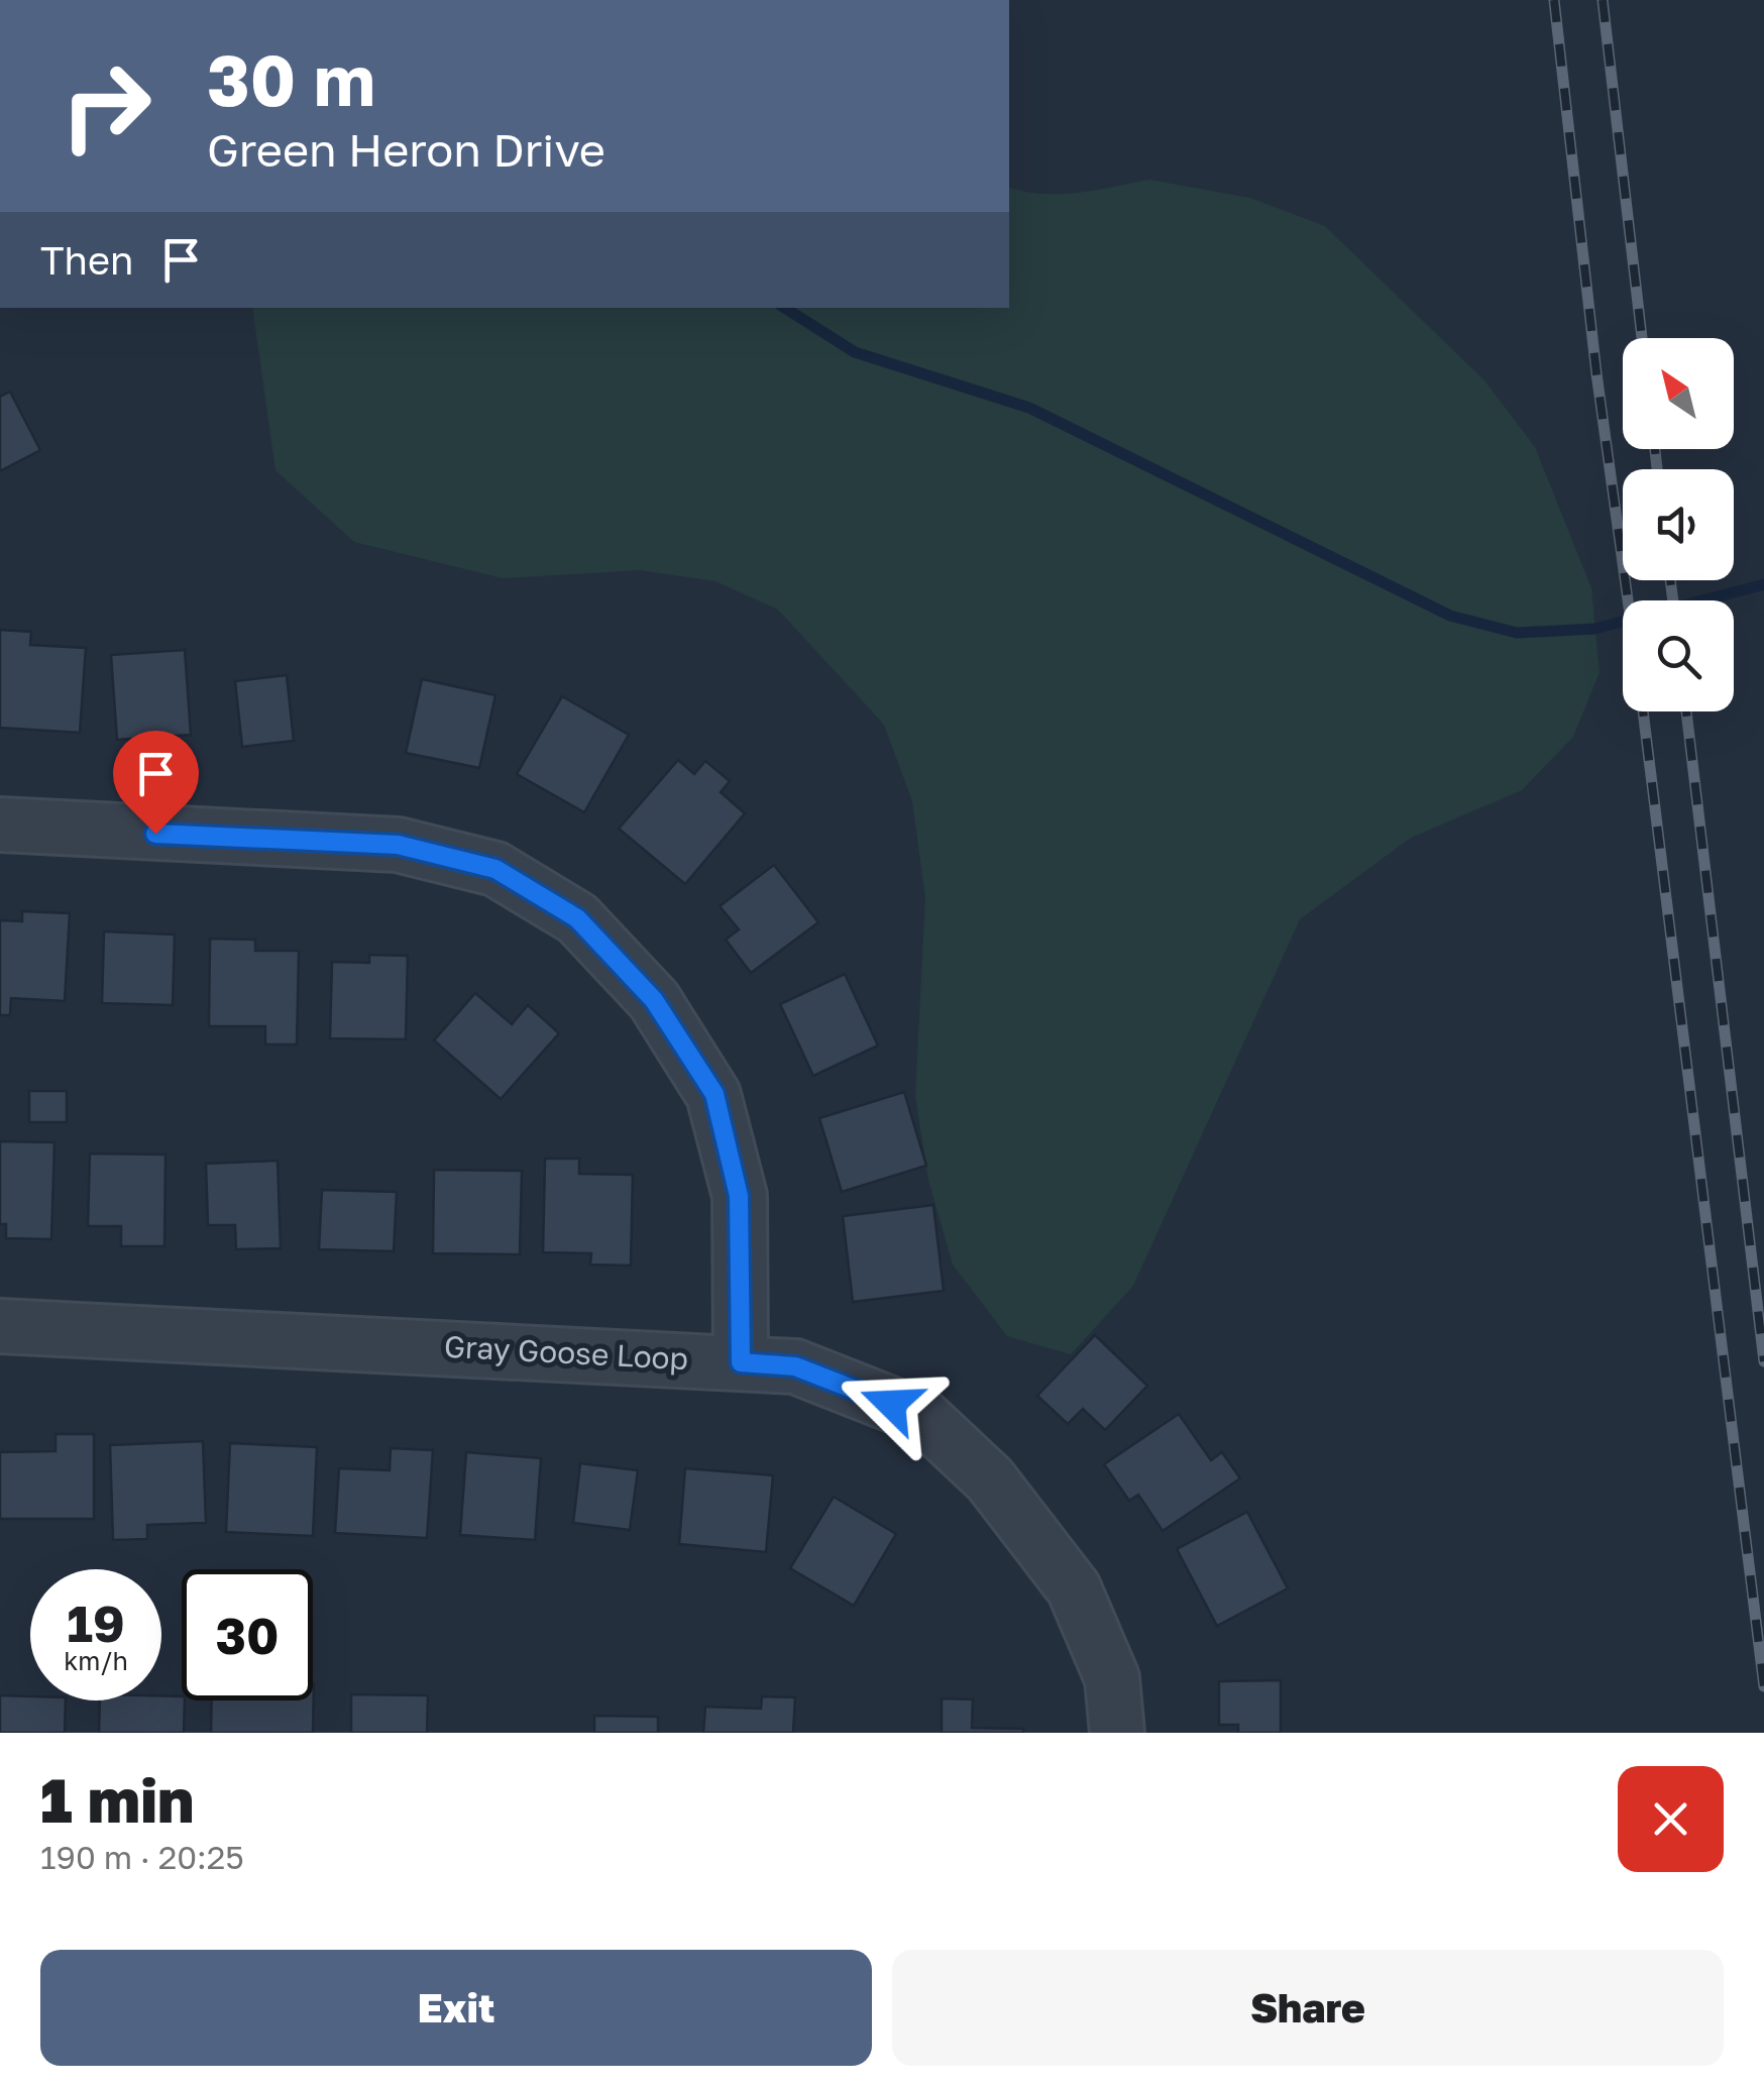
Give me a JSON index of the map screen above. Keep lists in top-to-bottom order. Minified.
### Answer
{"streets":{"street":["Gray Goose Loop"]},"north":"top left","page":{"turn":["30 m","Green Heron Drive"],"then":"Then","speed":"19 km/h","limit":"30","heading":["1 min","190 m · 20:25"],"buttons":["Exit","Share"]}}
